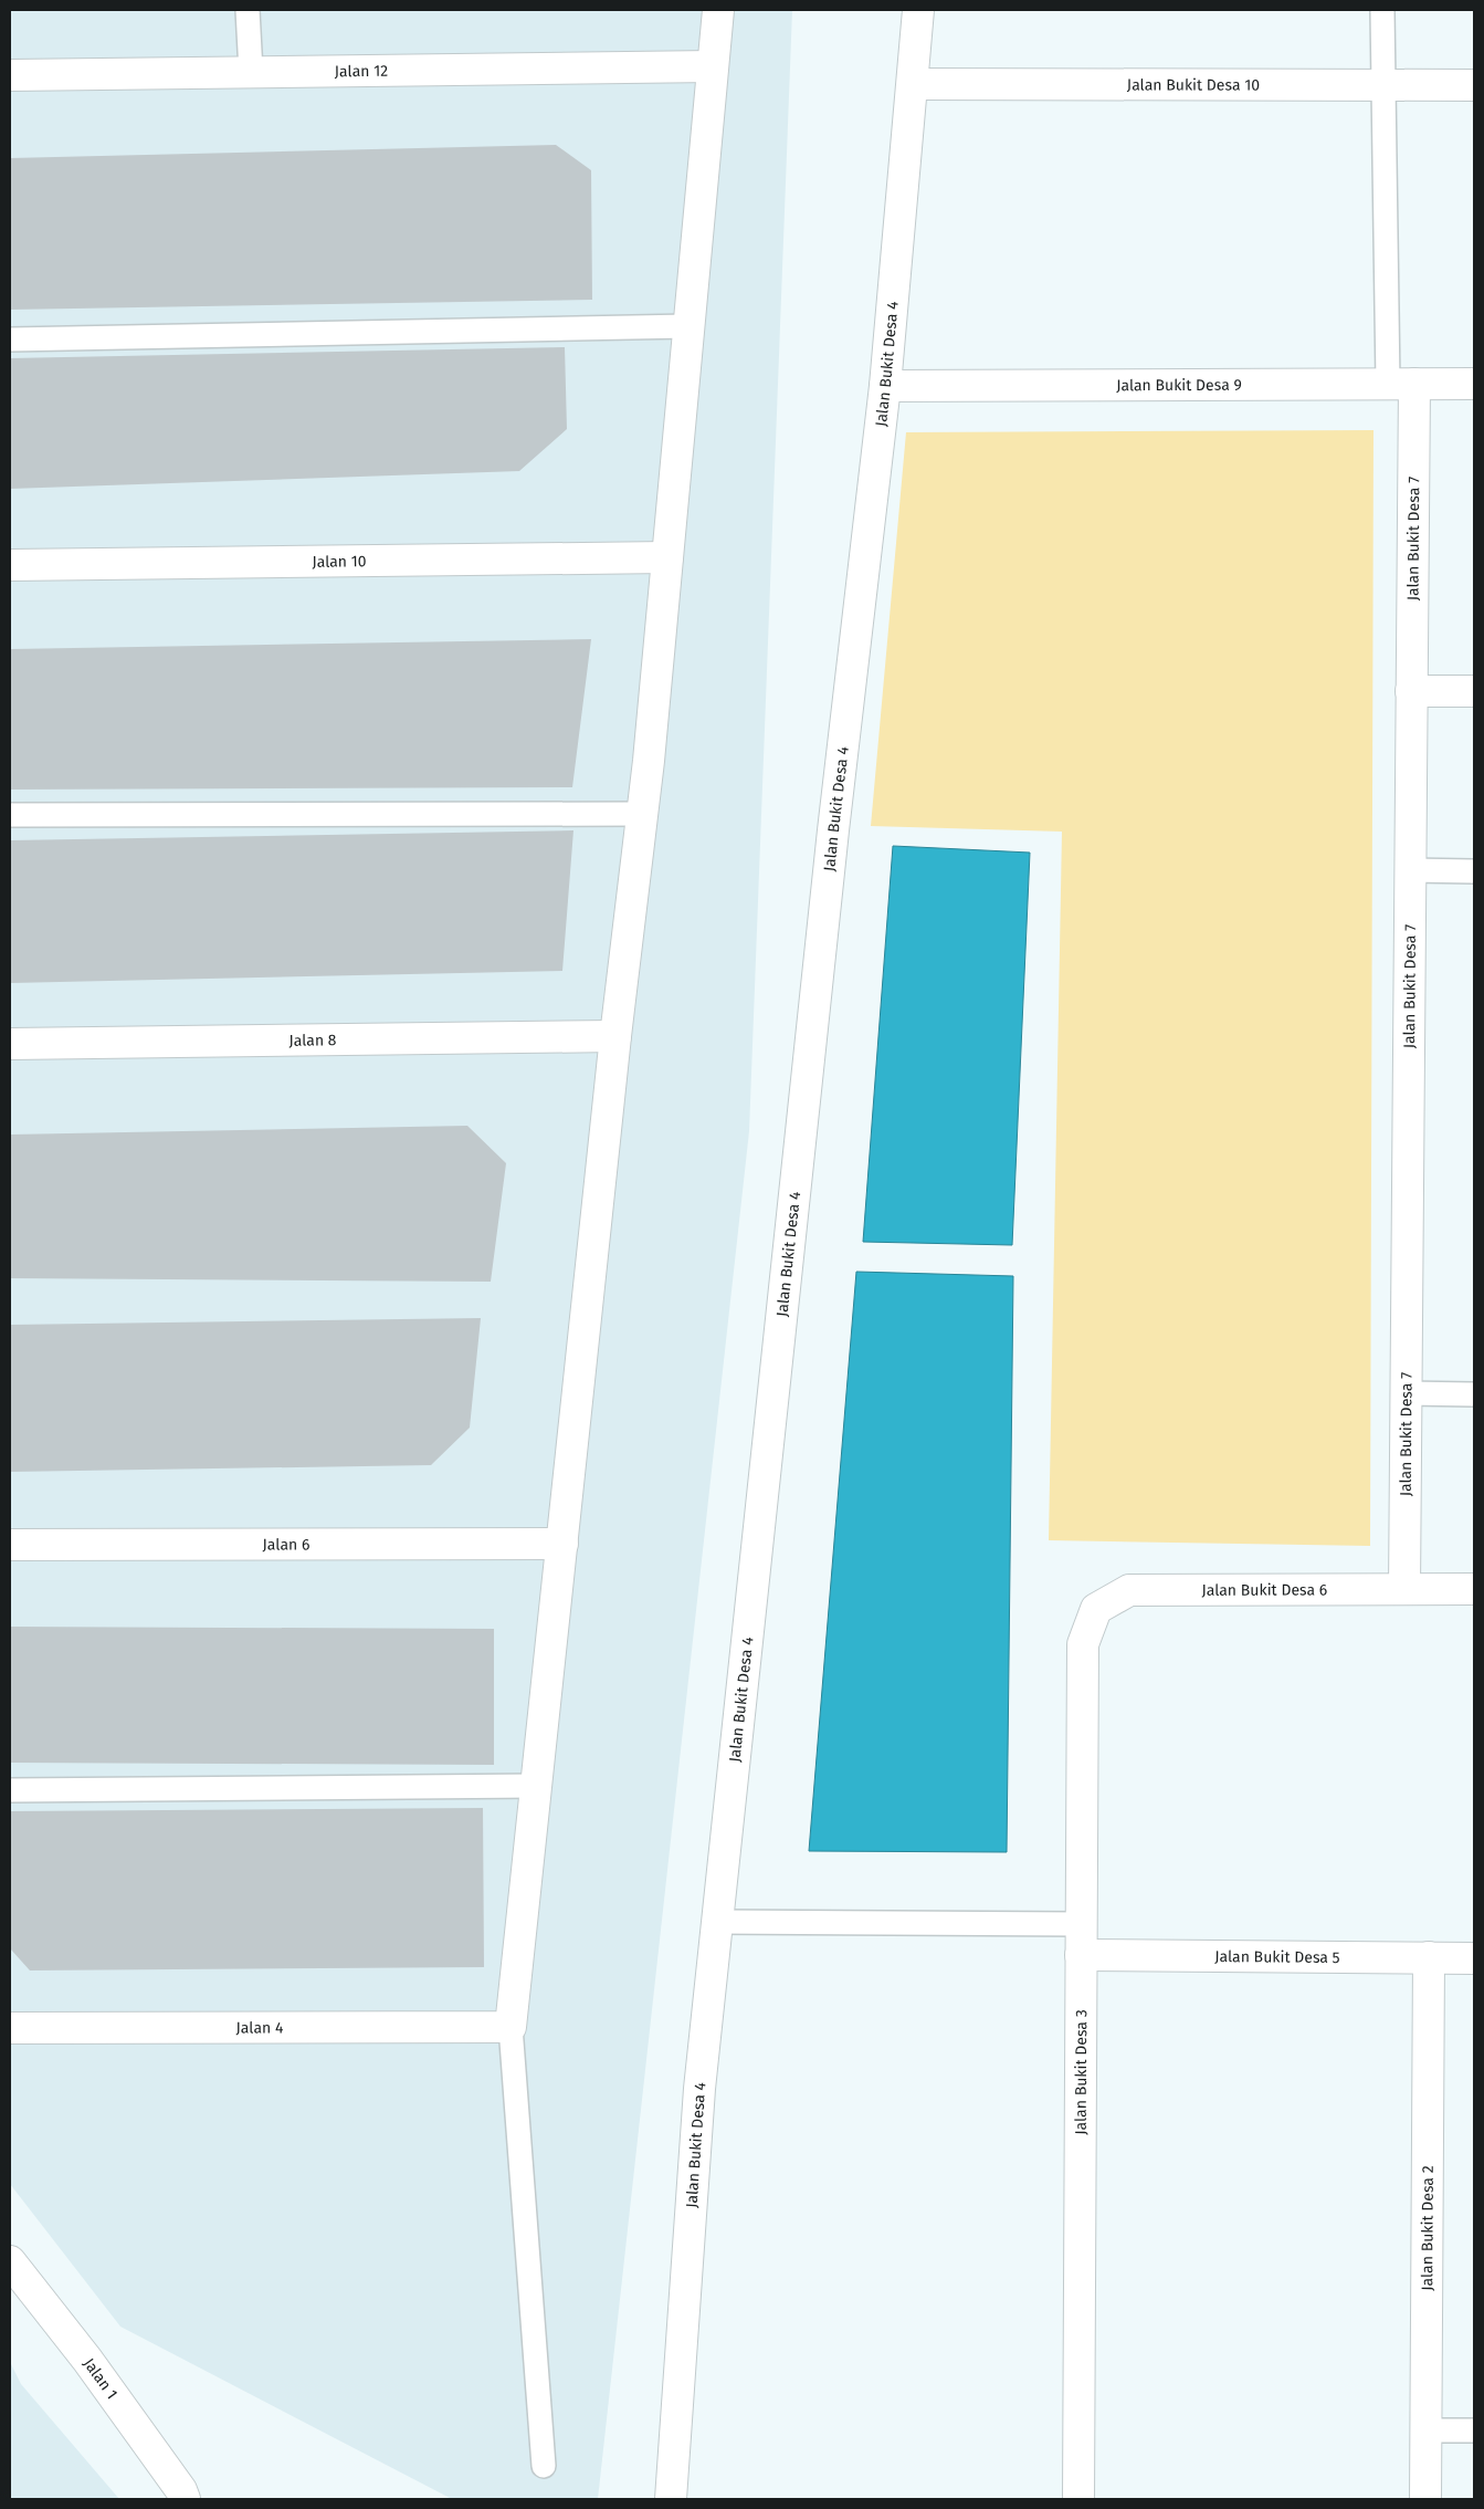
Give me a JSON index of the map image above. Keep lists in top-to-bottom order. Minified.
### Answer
{"streets":{"street":["Jalan 12","Jalan Bukit Desa 10","Jalan Bukit Desa 4","Jalan Bukit Desa 9","Jalan Bukit Desa 7","Jalan 10","Jalan 8","Jalan 6","Jalan Bukit Desa 6","Jalan Bukit Desa 5","Jalan 4","Jalan Bukit Desa 3","Jalan Bukit Desa 2","Jalan 1"]},"crossings":[["Jalan Bukit Desa 10","Jalan Bukit Desa 4"],["Jalan Bukit Desa 4","Jalan Bukit Desa 9"],["Jalan Bukit Desa 9","Jalan Bukit Desa 7"],["Jalan Bukit Desa 7","Jalan Bukit Desa 6"],["Jalan Bukit Desa 6","Jalan Bukit Desa 3"],["Jalan Bukit Desa 5","Jalan Bukit Desa 3"],["Jalan Bukit Desa 5","Jalan Bukit Desa 2"]]}
